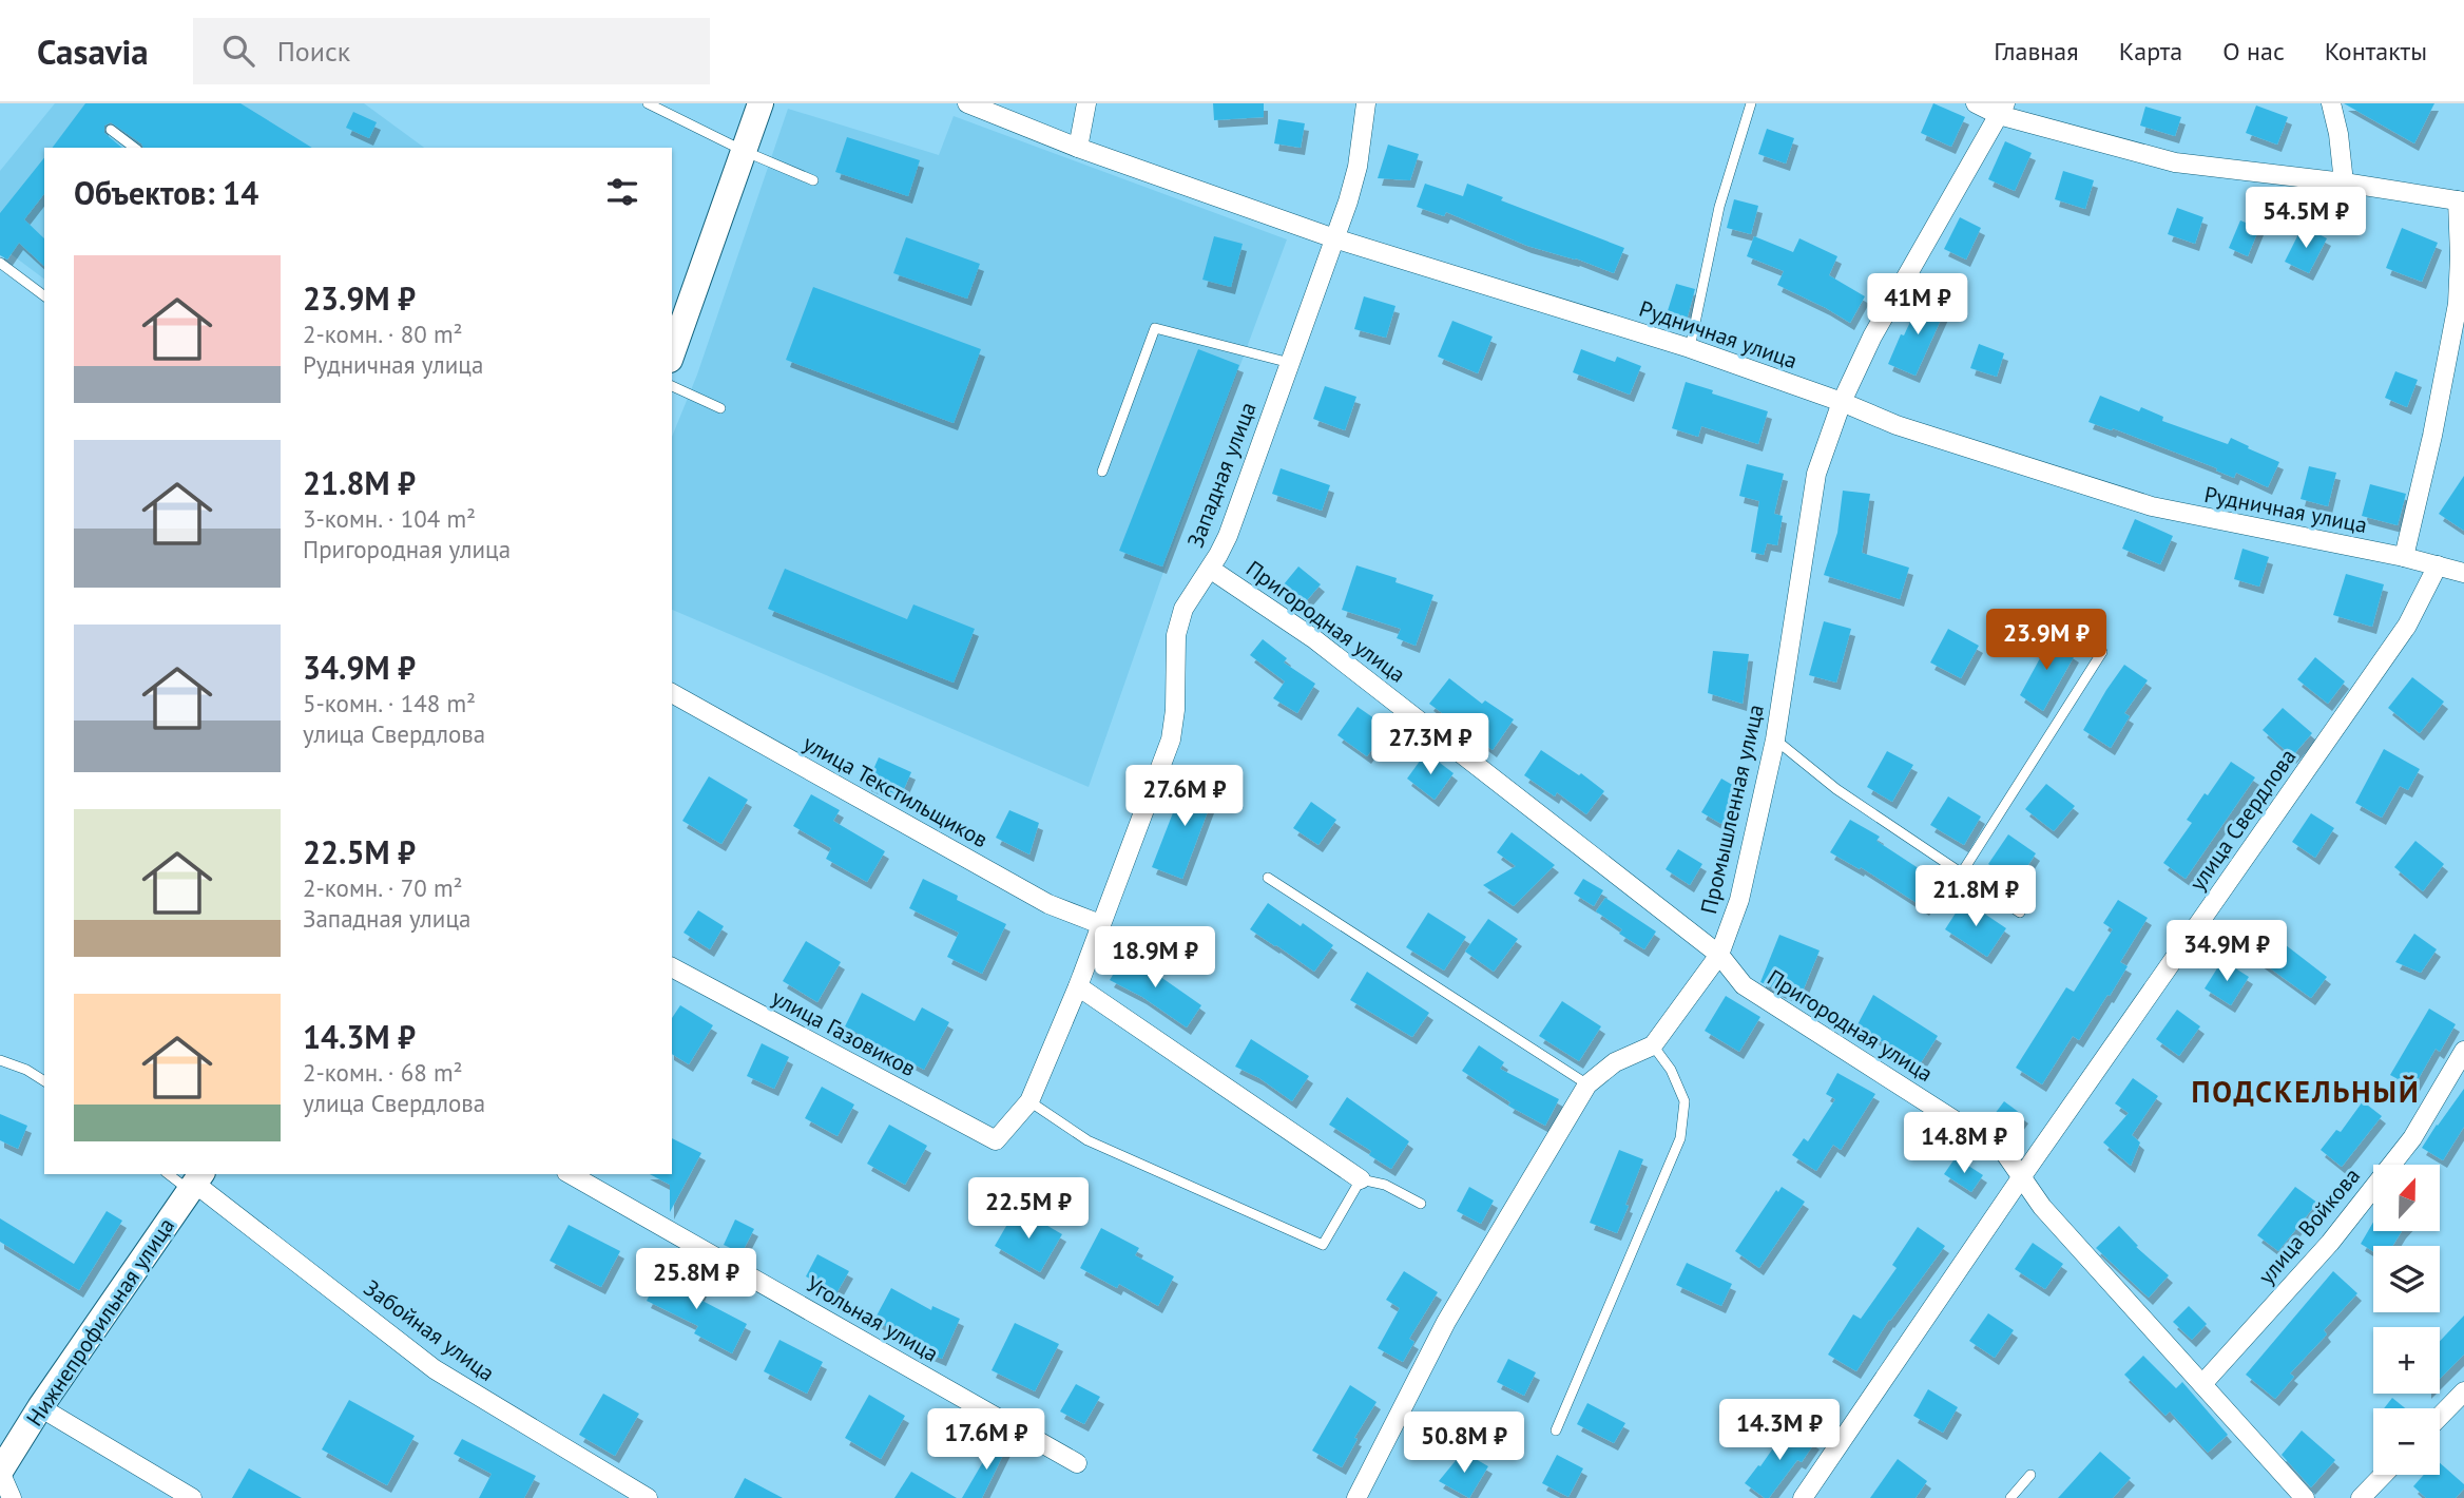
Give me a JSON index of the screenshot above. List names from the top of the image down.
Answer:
{
  "streets": {
    "street": [
      "Рудничная улица",
      "Западная улица",
      "Пригородная улица",
      "улица Текстильщиков",
      "Промышленная улица",
      "улица Свердлова",
      "улица Газовиков",
      "улица Войкова",
      "Угольная улица",
      "Нижнепрофильная улица",
      "Забойная улица"
    ]
  },
  "crossings": [
    ["Рудничная улица", "Западная улица"],
    ["Рудничная улица", "Промышленная улица"],
    ["Рудничная улица", "улица Свердлова"],
    ["Западная улица", "Пригородная улица"],
    ["Западная улица", "улица Текстильщиков"],
    ["Западная улица", "улица Газовиков"],
    ["Пригородная улица", "Промышленная улица"],
    ["Пригородная улица", "улица Свердлова"],
    ["Пригородная улица", "улица Войкова"],
    ["Нижнепрофильная улица", "Забойная улица"]
  ],
  "districts": ["ПОДСКЕЛЬНЫЙ"],
  "north": "top",
  "page": {
    "header": "Casavia",
    "search": "Поиск",
    "nav": [
      "Главная",
      "Карта",
      "О нас",
      "Контакты"
    ],
    "heading": "Объектов: 14",
    "price": [
      "54.5M ₽",
      "41M ₽",
      "23.9M ₽",
      "27.3M ₽",
      "27.6M ₽",
      "21.8M ₽",
      "34.9M ₽",
      "18.9M ₽",
      "14.8M ₽",
      "22.5M ₽",
      "25.8M ₽",
      "14.3M ₽",
      "17.6M ₽",
      "50.8M ₽"
    ],
    "list": [
      {
        "name": "23.9M ₽",
        "note": "2-комн. · 80 m² · Рудничная улица"
      },
      {
        "name": "21.8M ₽",
        "note": "3-комн. · 104 m² · Пригородная улица"
      },
      {
        "name": "34.9M ₽",
        "note": "5-комн. · 148 m² · улица Свердлова"
      },
      {
        "name": "22.5M ₽",
        "note": "2-комн. · 70 m² · Западная улица"
      },
      {
        "name": "14.3M ₽",
        "note": "2-комн. · 68 m² · улица Свердлова"
      }
    ],
    "map_buttons": ["+", "−"]
  }
}
